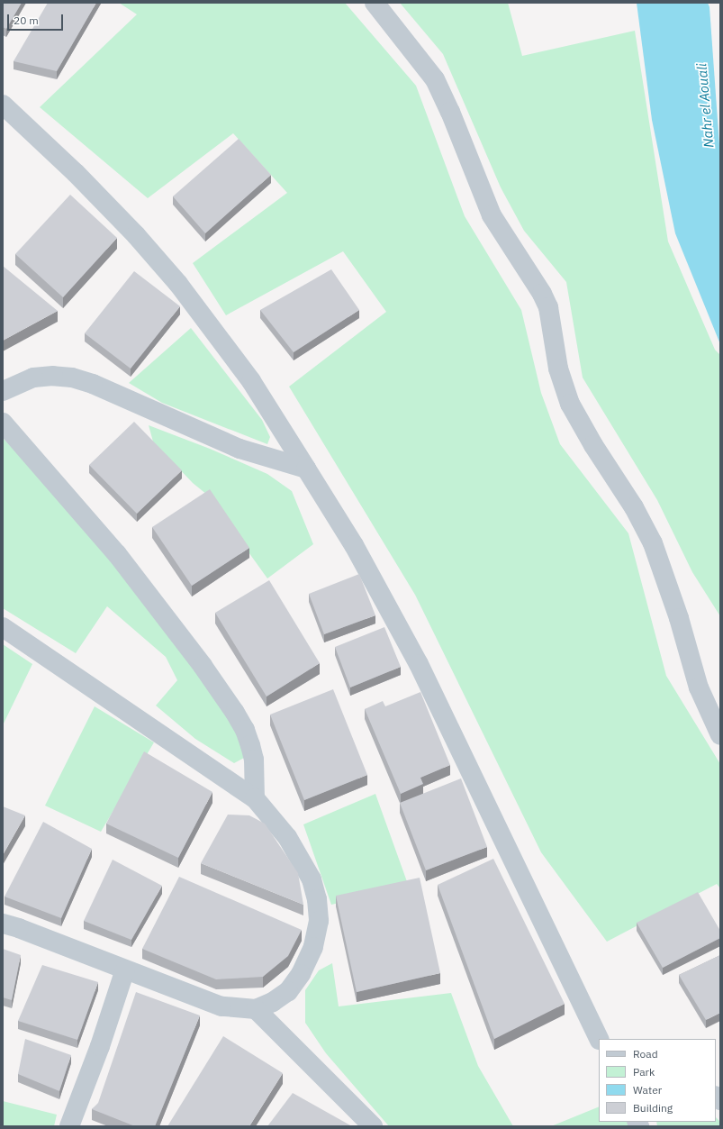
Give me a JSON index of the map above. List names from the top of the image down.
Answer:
{
  "water": ["Nahr el Aouali"],
  "legend": [
    "Road",
    "Park",
    "Water",
    "Building"
  ],
  "scale_bar": "20 m"
}
